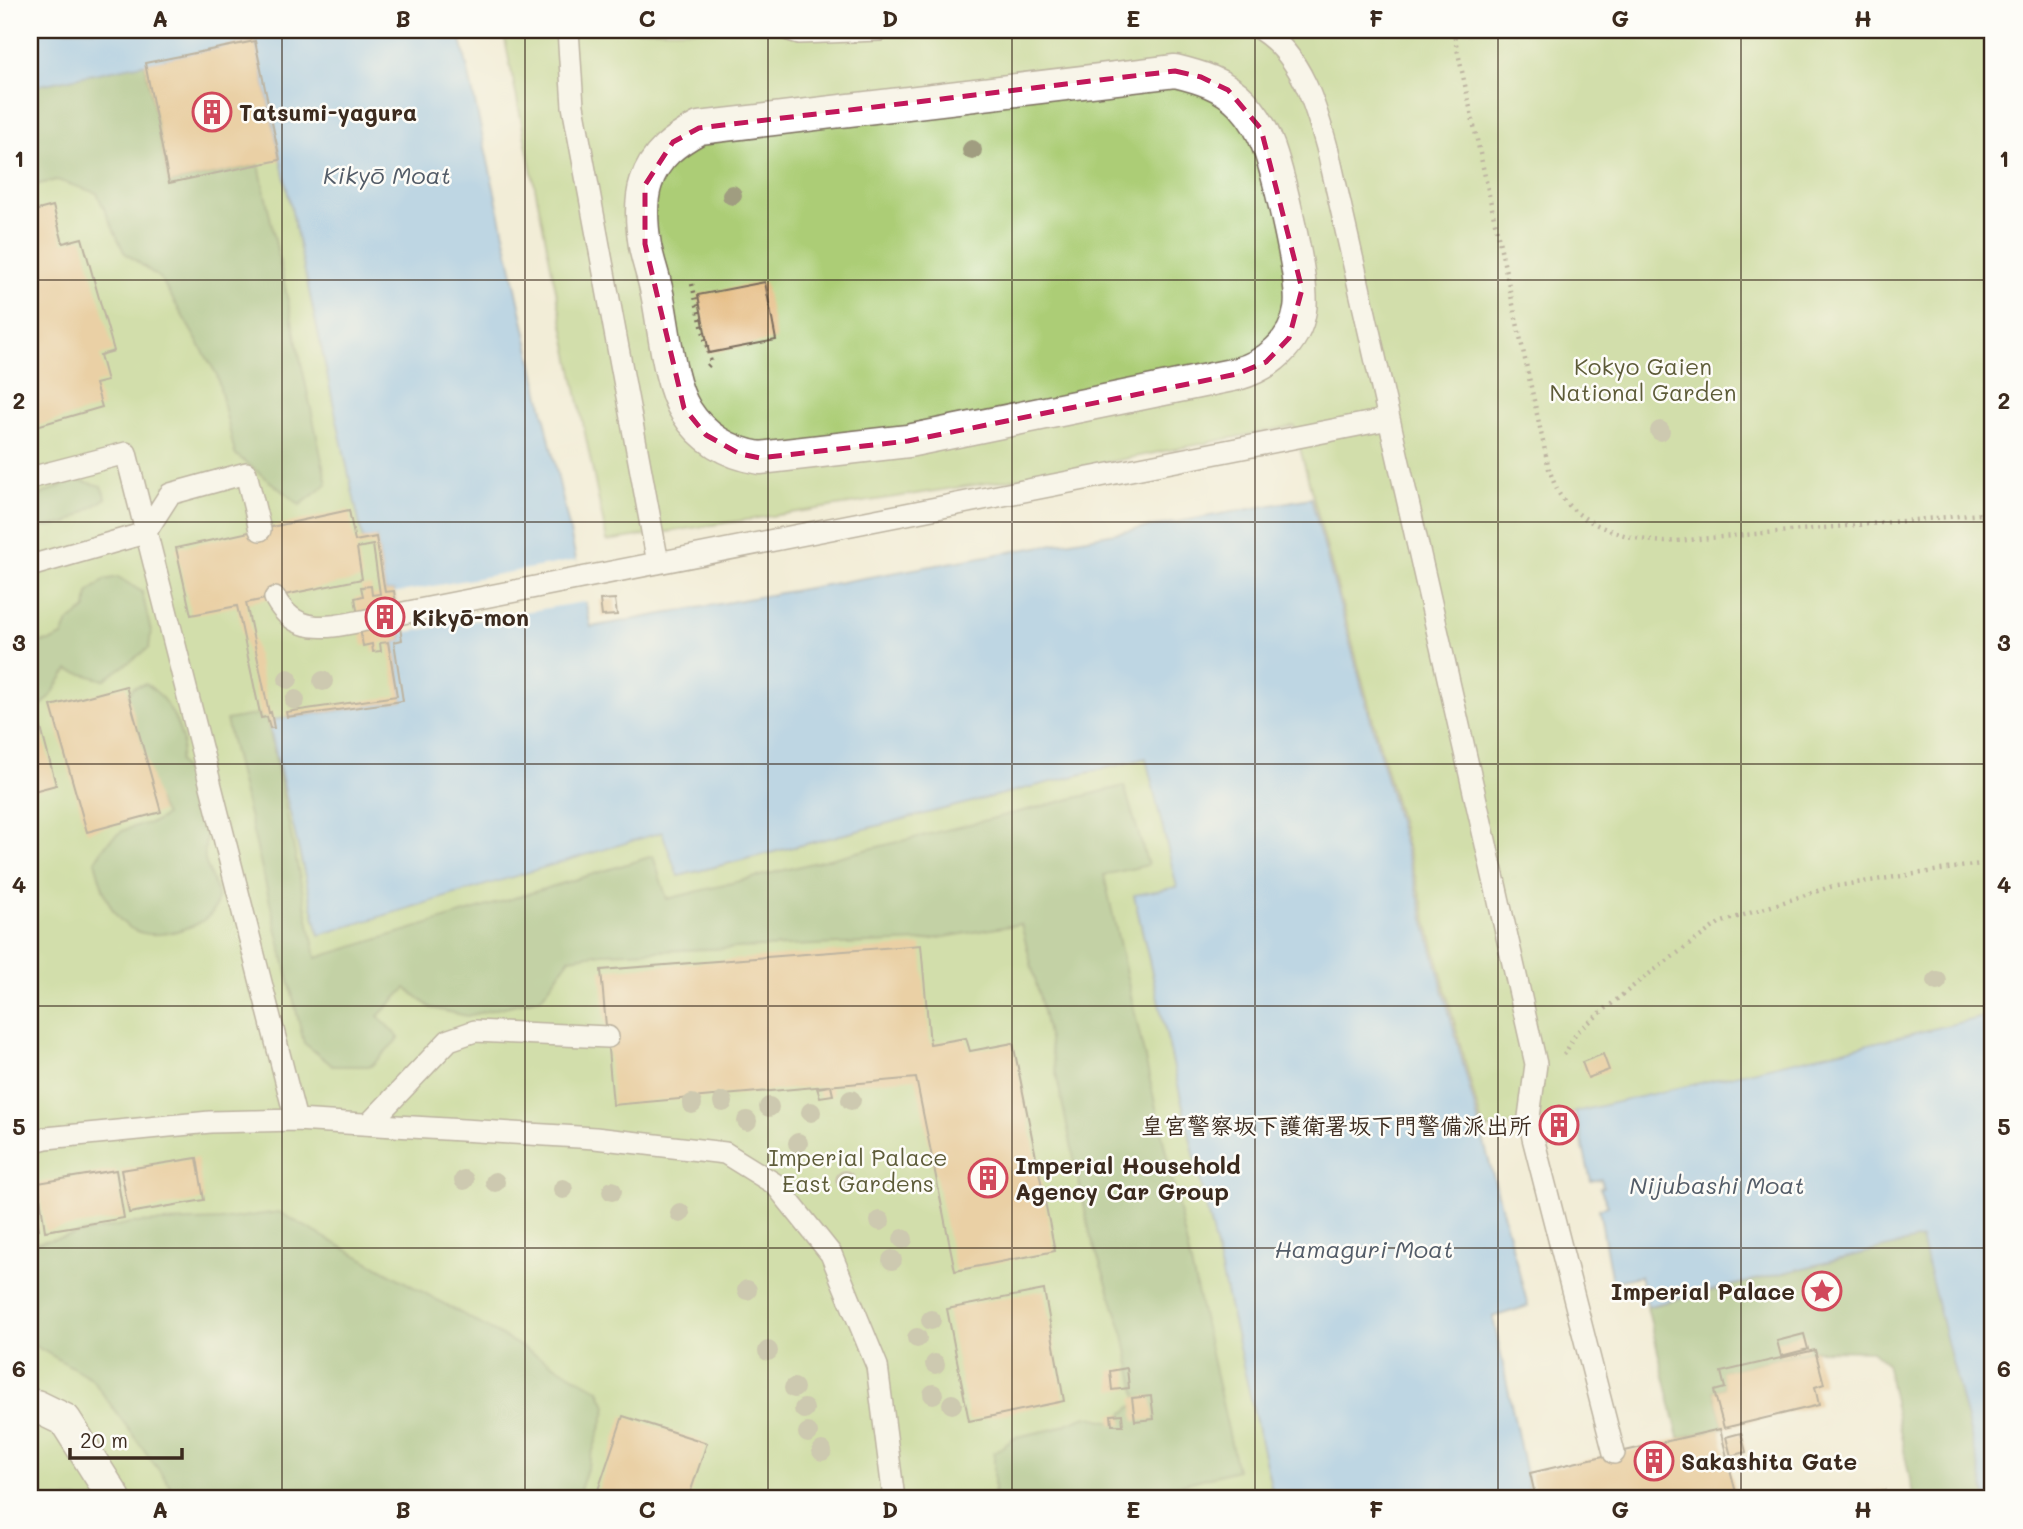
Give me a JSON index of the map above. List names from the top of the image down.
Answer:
{
  "water": ["Kikyō Moat", "Nijubashi Moat", "Hamaguri Moat"],
  "parks": ["Kokyo Gaien National Garden", "Imperial Palace East Gardens"],
  "places": {
    "building": [
      "Tatsumi-yagura",
      "Kikyō-mon",
      "皇宮警察坂下護衛署坂下門警備派出所",
      "Imperial Household Agency Car Group",
      "Sakashita Gate"
    ],
    "place": ["Imperial Palace"]
  },
  "scale_bar": "20 m",
  "grid": {
    "columns": [
      "A",
      "B",
      "C",
      "D",
      "E",
      "F",
      "G",
      "H"
    ],
    "rows": [
      "1",
      "2",
      "3",
      "4",
      "5",
      "6"
    ]
  }
}
